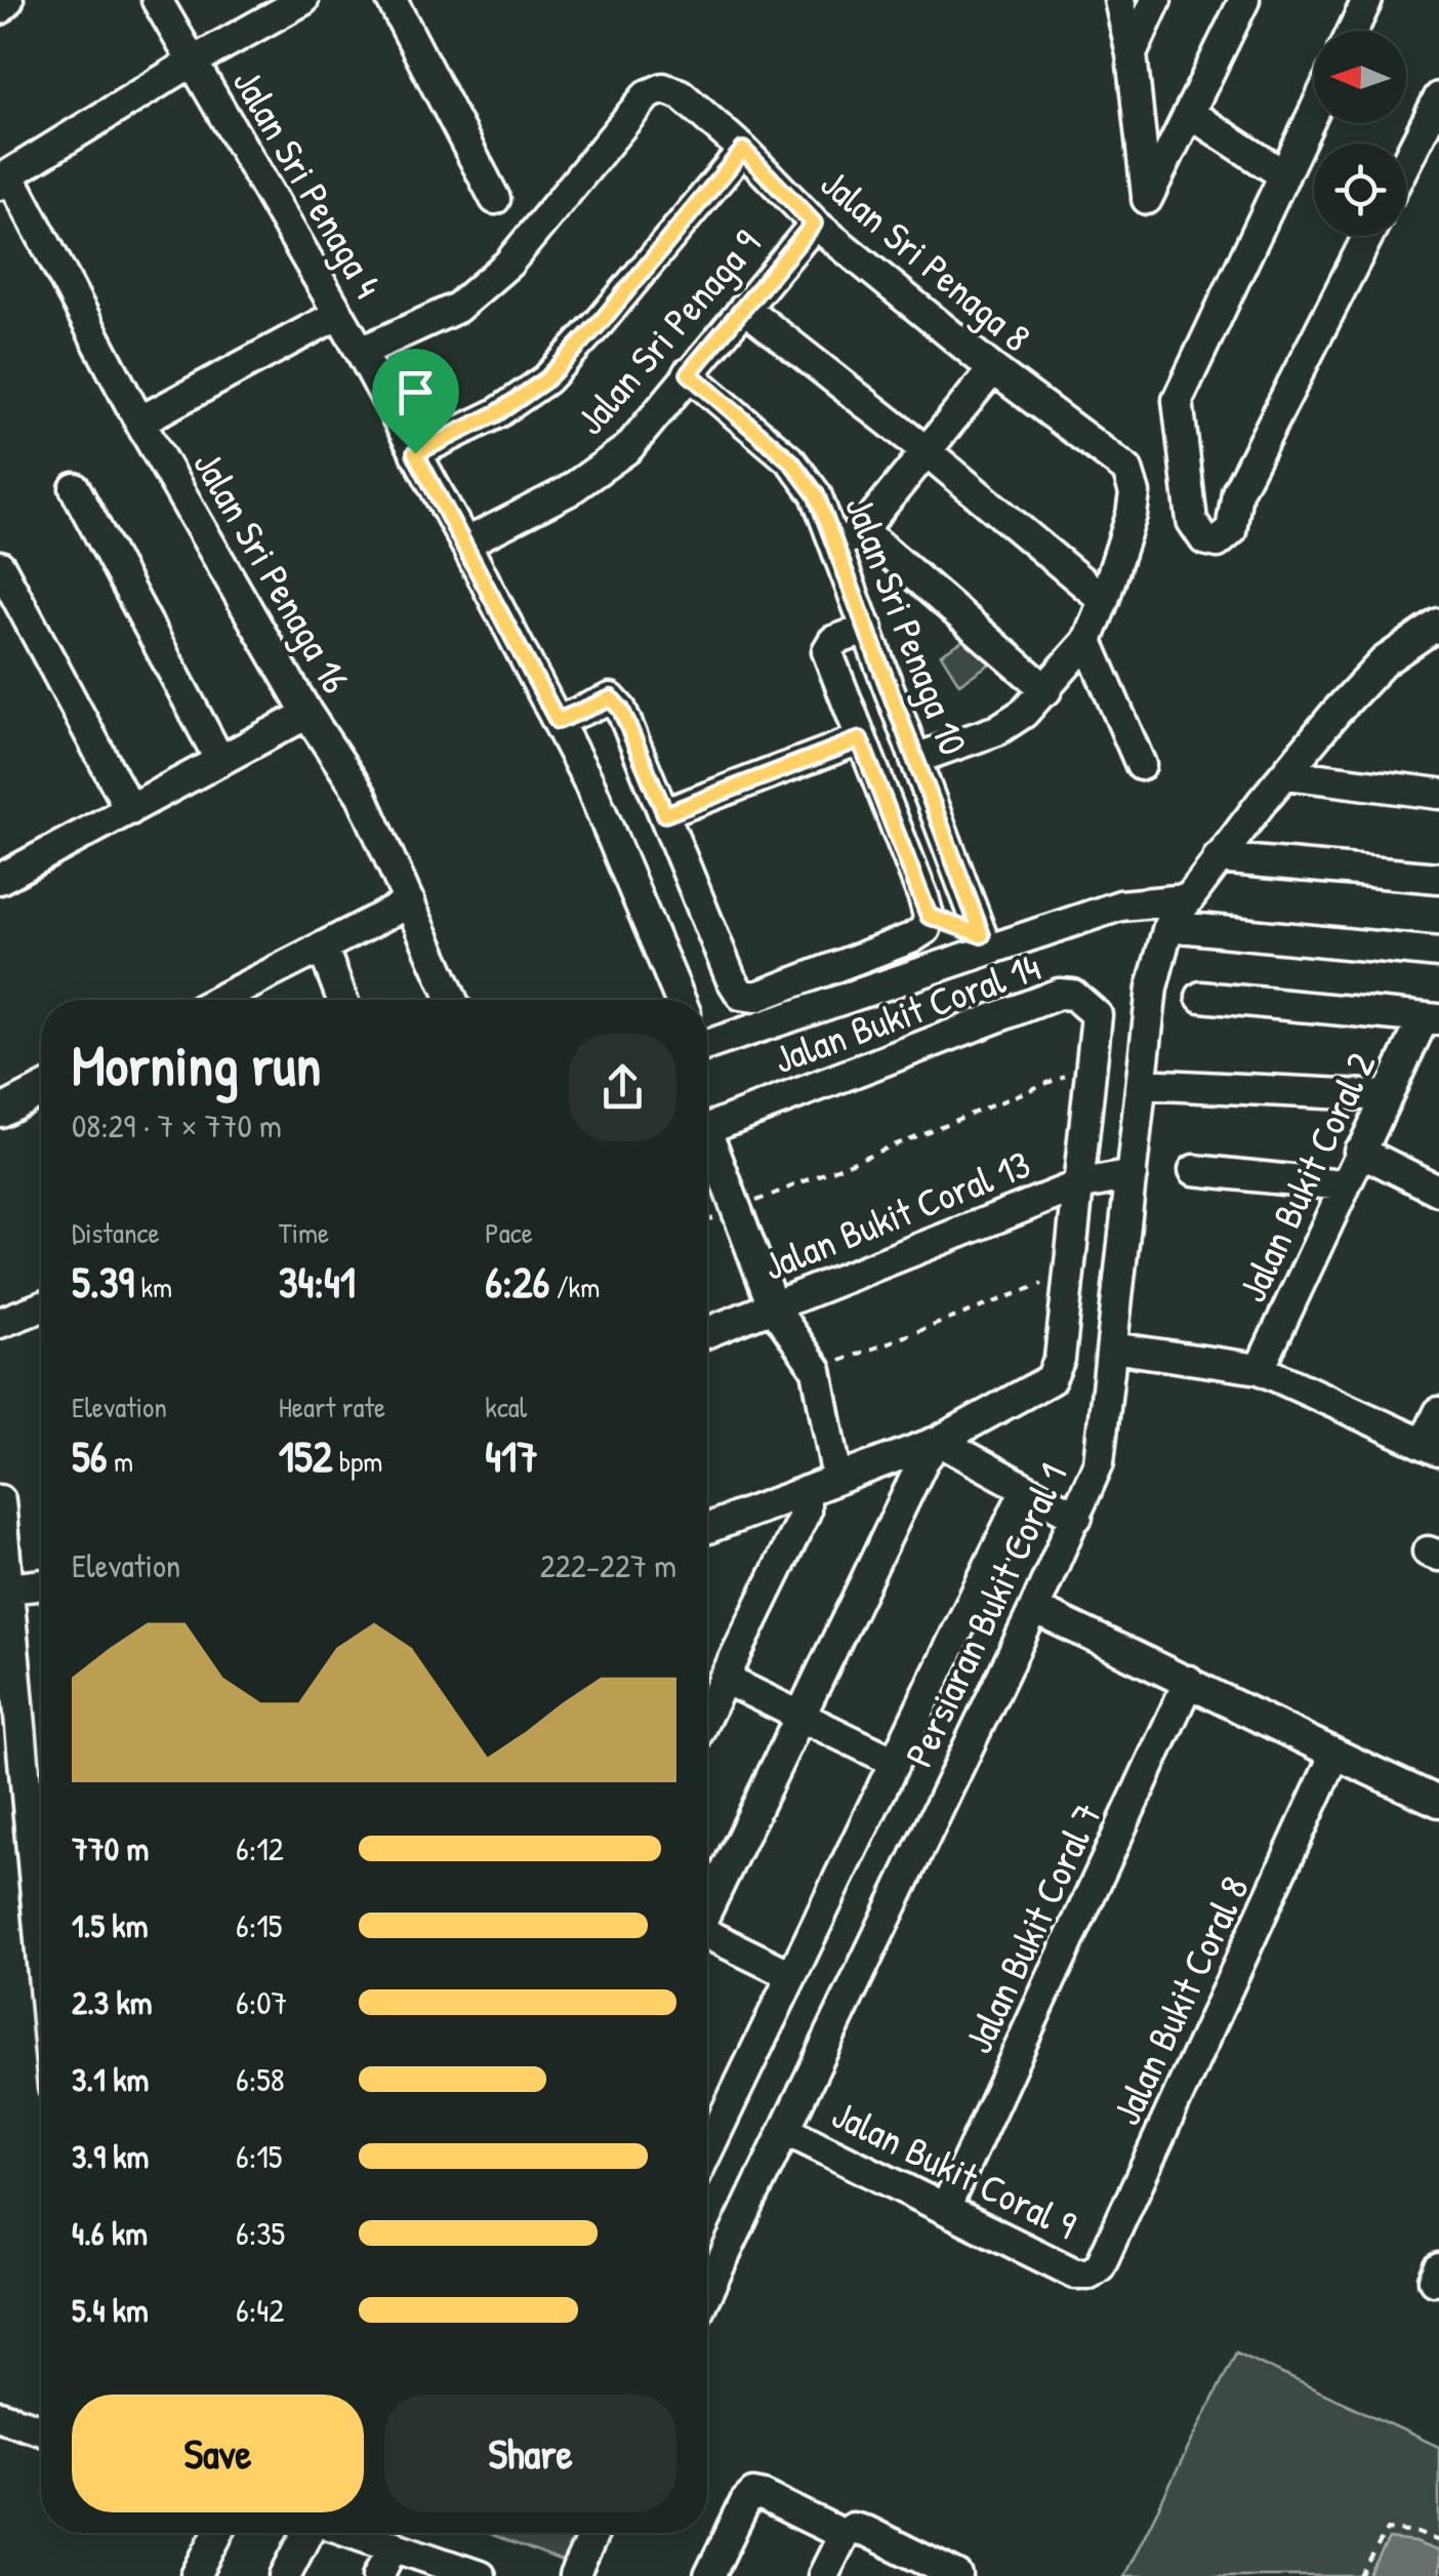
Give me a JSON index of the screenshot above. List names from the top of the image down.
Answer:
{
  "streets": {
    "street": [
      "Jalan Sri Penaga 4",
      "Jalan Sri Penaga 8",
      "Jalan Sri Penaga 9",
      "Jalan Sri Penaga 16",
      "Jalan Sri Penaga 10",
      "Jalan Bukit Coral 14",
      "Jalan Bukit Coral 2",
      "Jalan Bukit Coral 13",
      "Persiaran Bukit Coral 1",
      "Jalan Bukit Coral 7",
      "Jalan Bukit Coral 8",
      "Jalan Bukit Coral 9"
    ]
  },
  "crossings": [
    ["Jalan Sri Penaga 4", "Jalan Sri Penaga 8"],
    ["Jalan Sri Penaga 4", "Jalan Sri Penaga 9"],
    ["Jalan Sri Penaga 8", "Jalan Sri Penaga 9"],
    ["Jalan Sri Penaga 9", "Jalan Sri Penaga 10"],
    ["Jalan Bukit Coral 14", "Jalan Bukit Coral 13"],
    ["Jalan Bukit Coral 13", "Persiaran Bukit Coral 1"],
    ["Persiaran Bukit Coral 1", "Jalan Bukit Coral 9"],
    ["Jalan Bukit Coral 7", "Jalan Bukit Coral 9"],
    ["Jalan Bukit Coral 8", "Jalan Bukit Coral 9"]
  ],
  "north": "left",
  "page": {
    "heading": ["Morning run", "08:29 · 7 × 770 m"],
    "stats": [
      ["Distance", "5.39 km"],
      ["Time", "34:41"],
      ["Pace", "6:26 /km"],
      ["Elevation", "56 m"],
      ["Heart rate", "152 bpm"],
      ["kcal", "417"]
    ],
    "chart": ["Elevation", "222–227 m"],
    "list": [
      {
        "name": "770 m",
        "note": "6:12"
      },
      {
        "name": "1.5 km",
        "note": "6:15"
      },
      {
        "name": "2.3 km",
        "note": "6:07"
      },
      {
        "name": "3.1 km",
        "note": "6:58"
      },
      {
        "name": "3.9 km",
        "note": "6:15"
      },
      {
        "name": "4.6 km",
        "note": "6:35"
      },
      {
        "name": "5.4 km",
        "note": "6:42"
      }
    ],
    "buttons": ["Save", "Share"]
  }
}
